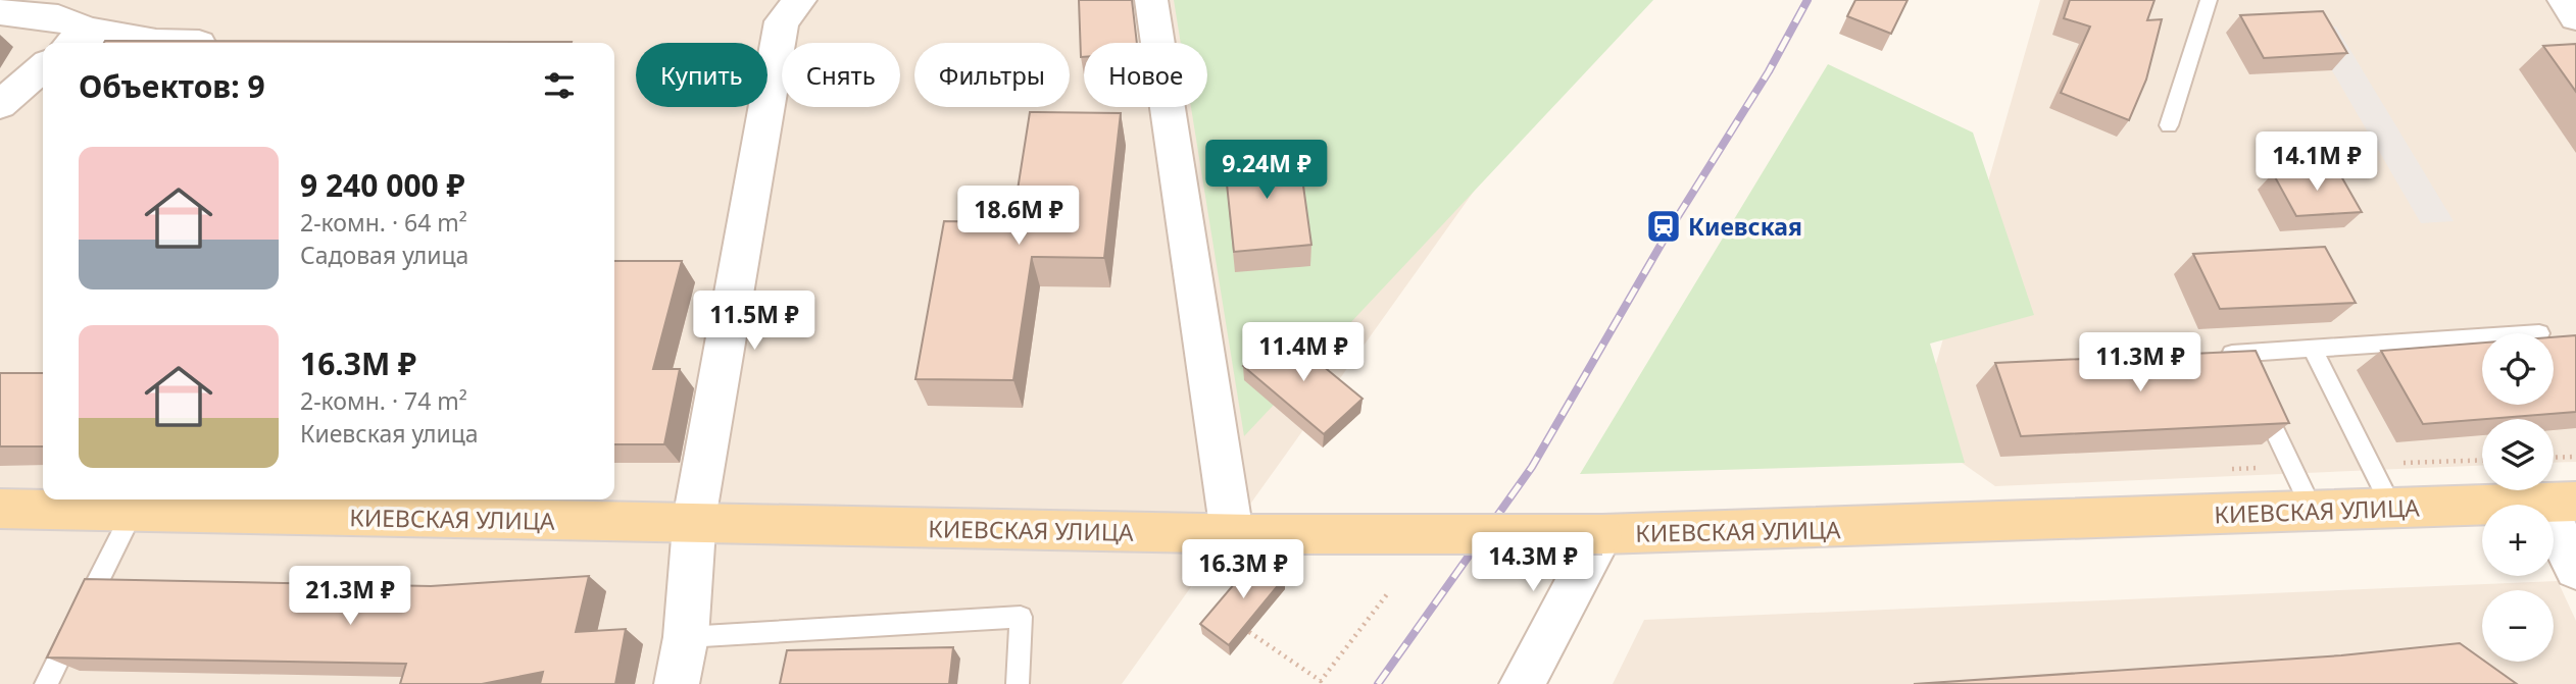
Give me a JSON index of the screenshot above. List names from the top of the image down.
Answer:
{
  "streets": {
    "main road": ["КИЕВСКАЯ УЛИЦА"]
  },
  "places": {
    "station": ["Киевская"]
  },
  "page": {
    "chip": [
      "Купить",
      "Снять",
      "Фильтры",
      "Новое"
    ],
    "heading": "Объектов: 9",
    "list": [
      {
        "name": "9 240 000 ₽",
        "note": "2-комн. · 64 m² · Садовая улица"
      },
      {
        "name": "16.3M ₽",
        "note": "2-комн. · 74 m² · Киевская улица"
      }
    ],
    "price": [
      "14.1M ₽",
      "9.24M ₽",
      "18.6M ₽",
      "11.5M ₽",
      "11.4M ₽",
      "11.3M ₽",
      "14.3M ₽",
      "16.3M ₽",
      "21.3M ₽"
    ],
    "map_buttons": ["+", "−"]
  }
}
